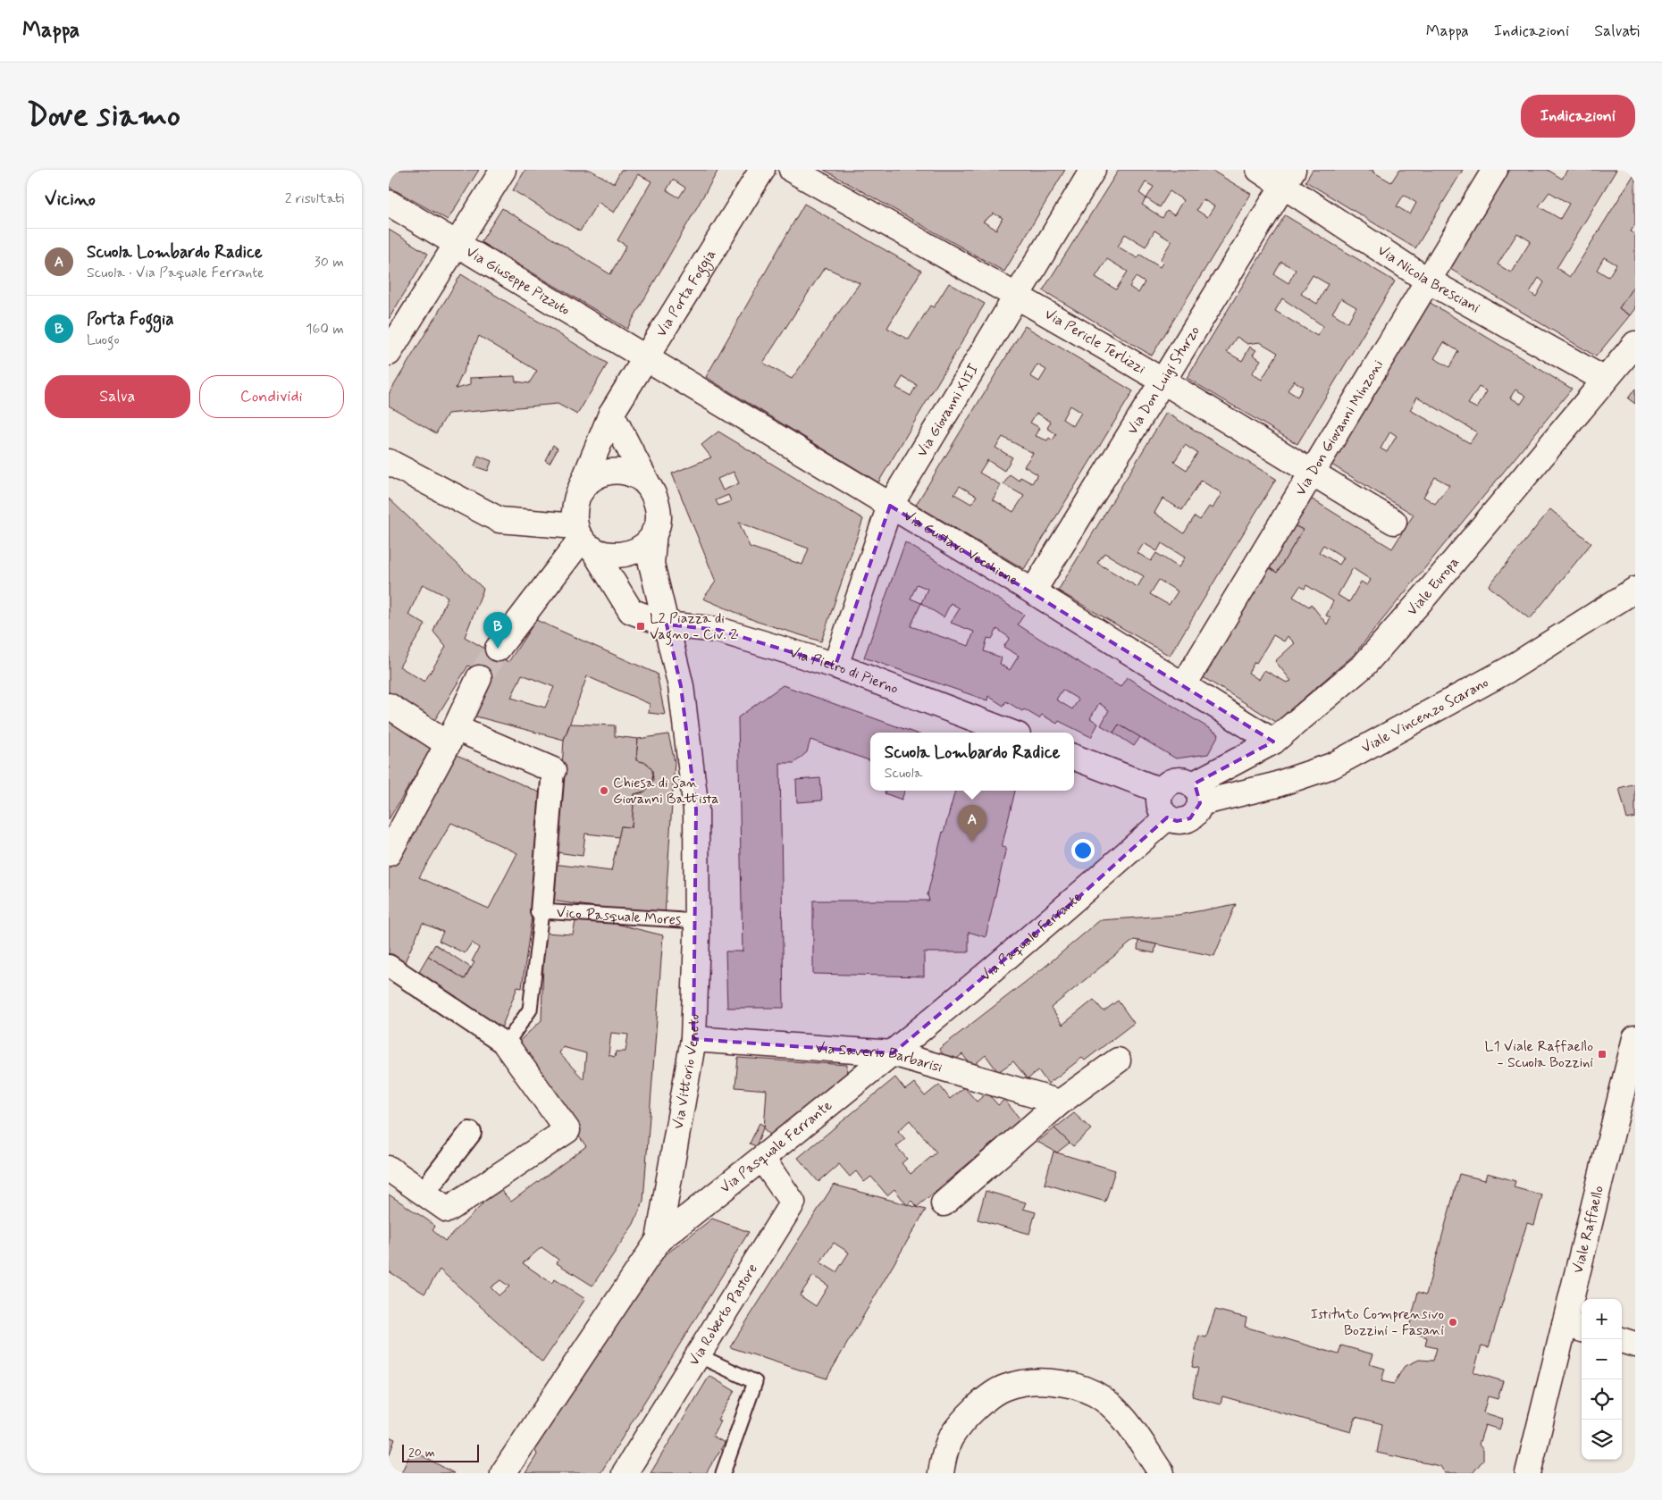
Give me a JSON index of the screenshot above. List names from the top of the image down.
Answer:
{
  "streets": {
    "street": [
      "Via Nicola Bresciani",
      "Via Giuseppe Pizzuto",
      "Via Porta Foggia",
      "Via Pericle Terlizzi",
      "Via Don Luigi Sturzo",
      "Via Giovanni XIII",
      "Via Don Giovanni Minzoni",
      "Via Gustavo Vecchione",
      "Viale Europa",
      "Via Pietro di Pierno",
      "Viale Vincenzo Scarano",
      "Vico Pasquale Mores",
      "Via Paquale Ferrante",
      "Via Saverio Barbarisi",
      "Via Vittorio Veneto",
      "Via Pasquale Ferrante",
      "Viale Raffaello",
      "Via Roberto Pastore"
    ]
  },
  "crossings": [
    ["Via Nicola Bresciani", "Via Don Luigi Sturzo"],
    ["Via Nicola Bresciani", "Via Don Giovanni Minzoni"],
    ["Via Nicola Bresciani", "Viale Europa"],
    ["Via Giuseppe Pizzuto", "Via Porta Foggia"],
    ["Via Giuseppe Pizzuto", "Via Gustavo Vecchione"],
    ["Via Porta Foggia", "Via Gustavo Vecchione"],
    ["Via Porta Foggia", "Via Pietro di Pierno"],
    ["Via Porta Foggia", "Via Vittorio Veneto"],
    ["Via Pericle Terlizzi", "Via Don Luigi Sturzo"],
    ["Via Pericle Terlizzi", "Via Giovanni XIII"],
    ["Via Pericle Terlizzi", "Via Don Giovanni Minzoni"],
    ["Via Don Luigi Sturzo", "Via Gustavo Vecchione"],
    ["Via Giovanni XIII", "Via Gustavo Vecchione"],
    ["Via Giovanni XIII", "Via Pietro di Pierno"],
    ["Via Don Giovanni Minzoni", "Via Gustavo Vecchione"],
    ["Via Gustavo Vecchione", "Viale Europa"],
    ["Viale Europa", "Viale Vincenzo Scarano"],
    ["Viale Europa", "Via Paquale Ferrante"],
    ["Via Pietro di Pierno", "Via Vittorio Veneto"],
    ["Viale Vincenzo Scarano", "Via Paquale Ferrante"],
    ["Vico Pasquale Mores", "Via Vittorio Veneto"],
    ["Via Paquale Ferrante", "Via Saverio Barbarisi"],
    ["Via Paquale Ferrante", "Via Pasquale Ferrante"],
    ["Via Saverio Barbarisi", "Via Vittorio Veneto"],
    ["Via Saverio Barbarisi", "Via Pasquale Ferrante"],
    ["Via Vittorio Veneto", "Via Pasquale Ferrante"],
    ["Via Pasquale Ferrante", "Via Roberto Pastore"]
  ],
  "places": {
    "transit": ["L2 Piazza di Vagno - Civ. 2", "L1 Viale Raffaello - Scuola Bozzini"],
    "other": ["Chiesa di San Giovanni Battista", "Istituto Comprensivo Bozzini - Fasani"]
  },
  "scale_bar": "20 m",
  "page": {
    "header": "Mappa",
    "nav": ["Mappa", "Indicazioni", "Salvati"],
    "buttons": [
      "Indicazioni",
      ["Salva", "Condividi"]
    ],
    "title": "Dove siamo",
    "heading": ["Vicino", "2 risultati"],
    "list": [
      {
        "mark": "A",
        "name": "Scuola Lombardo Radice",
        "note": "Scuola · Via Paquale Ferrante",
        "value": "30 m"
      },
      {
        "mark": "B",
        "name": "Porta Foggia",
        "note": "Luogo",
        "value": "160 m"
      }
    ],
    "pins": ["B", "A"],
    "popup": ["Scuola Lombardo Radice", "Scuola"],
    "map_buttons": ["+", "−"],
    "scale": "20 m"
  }
}
